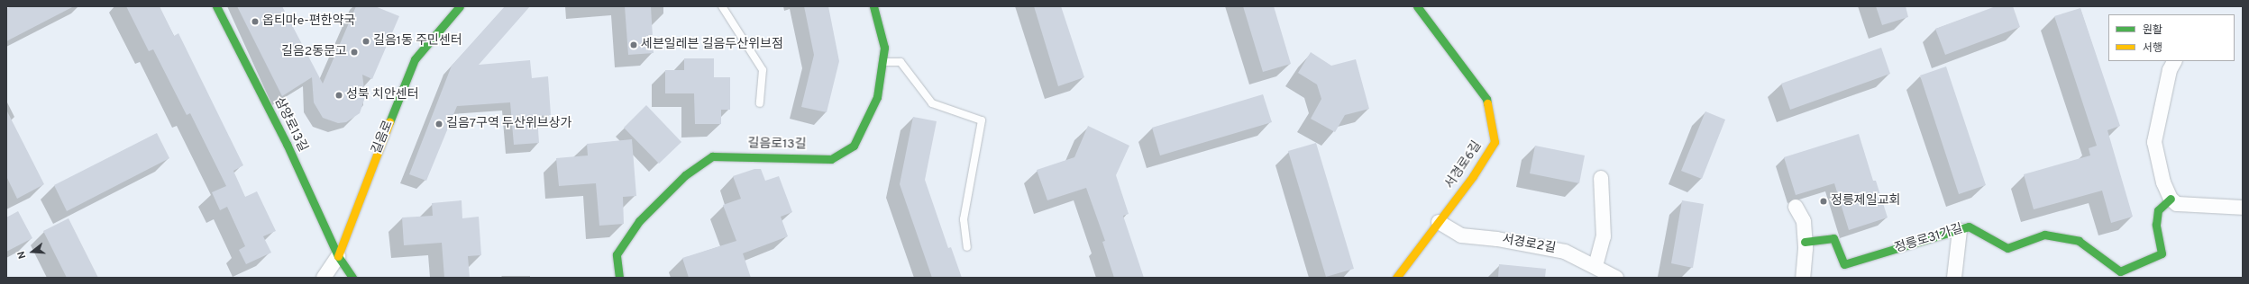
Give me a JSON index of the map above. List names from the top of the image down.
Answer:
{
  "streets": {
    "street": [
      "삼양로13길",
      "길음로",
      "길음로13길",
      "서경로6길",
      "정릉로31가길",
      "서경로2길"
    ]
  },
  "crossings": [
    ["삼양로13길", "길음로"],
    ["서경로6길", "서경로2길"]
  ],
  "places": [
    "옵티마e-편한약국",
    "길음1동 주민센터",
    "세븐일레븐 길음두산위브점",
    "길음2동문고",
    "성북 치안센터",
    "길음7구역 두산위브상가",
    "정릉제일교회"
  ],
  "legend": ["원활", "서행"],
  "north": "left"
}
